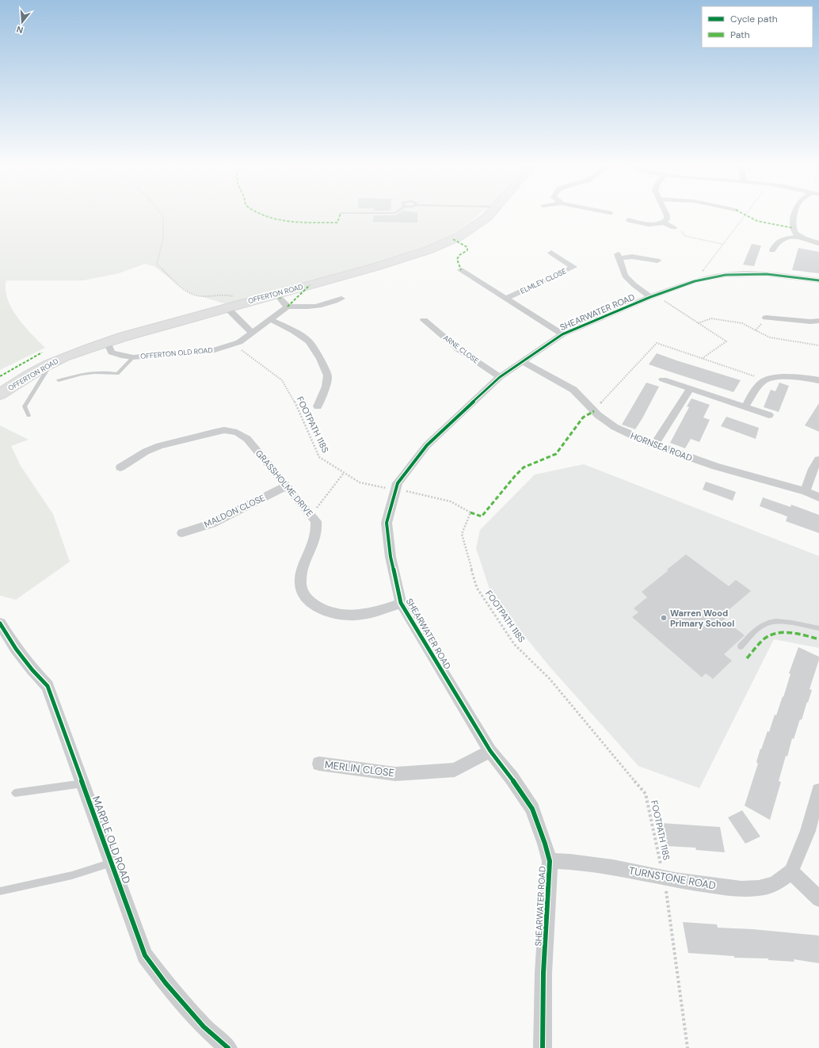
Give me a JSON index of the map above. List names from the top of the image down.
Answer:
{
  "streets": {
    "main road": ["OFFERTON ROAD"],
    "street": [
      "ELMLEY CLOSE",
      "SHEARWATER ROAD",
      "ARNE CLOSE",
      "OFFERTON OLD ROAD",
      "HORNSEA ROAD",
      "GRASSHOLME DRIVE",
      "MALDON CLOSE",
      "MERLIN CLOSE",
      "MARPLE OLD ROAD",
      "TURNSTONE ROAD"
    ],
    "path": ["FOOTPATH 118S"]
  },
  "crossings": [
    ["ELMLEY CLOSE", "SHEARWATER ROAD"],
    ["OFFERTON ROAD", "OFFERTON OLD ROAD"],
    ["SHEARWATER ROAD", "ARNE CLOSE"],
    ["SHEARWATER ROAD", "FOOTPATH 118S"],
    ["SHEARWATER ROAD", "HORNSEA ROAD"],
    ["SHEARWATER ROAD", "GRASSHOLME DRIVE"],
    ["SHEARWATER ROAD", "MERLIN CLOSE"],
    ["SHEARWATER ROAD", "TURNSTONE ROAD"],
    ["OFFERTON OLD ROAD", "FOOTPATH 118S"],
    ["FOOTPATH 118S", "TURNSTONE ROAD"],
    ["GRASSHOLME DRIVE", "MALDON CLOSE"]
  ],
  "places": ["Warren Wood Primary School"],
  "legend": ["Cycle path", "Path"],
  "north": "bottom"
}
